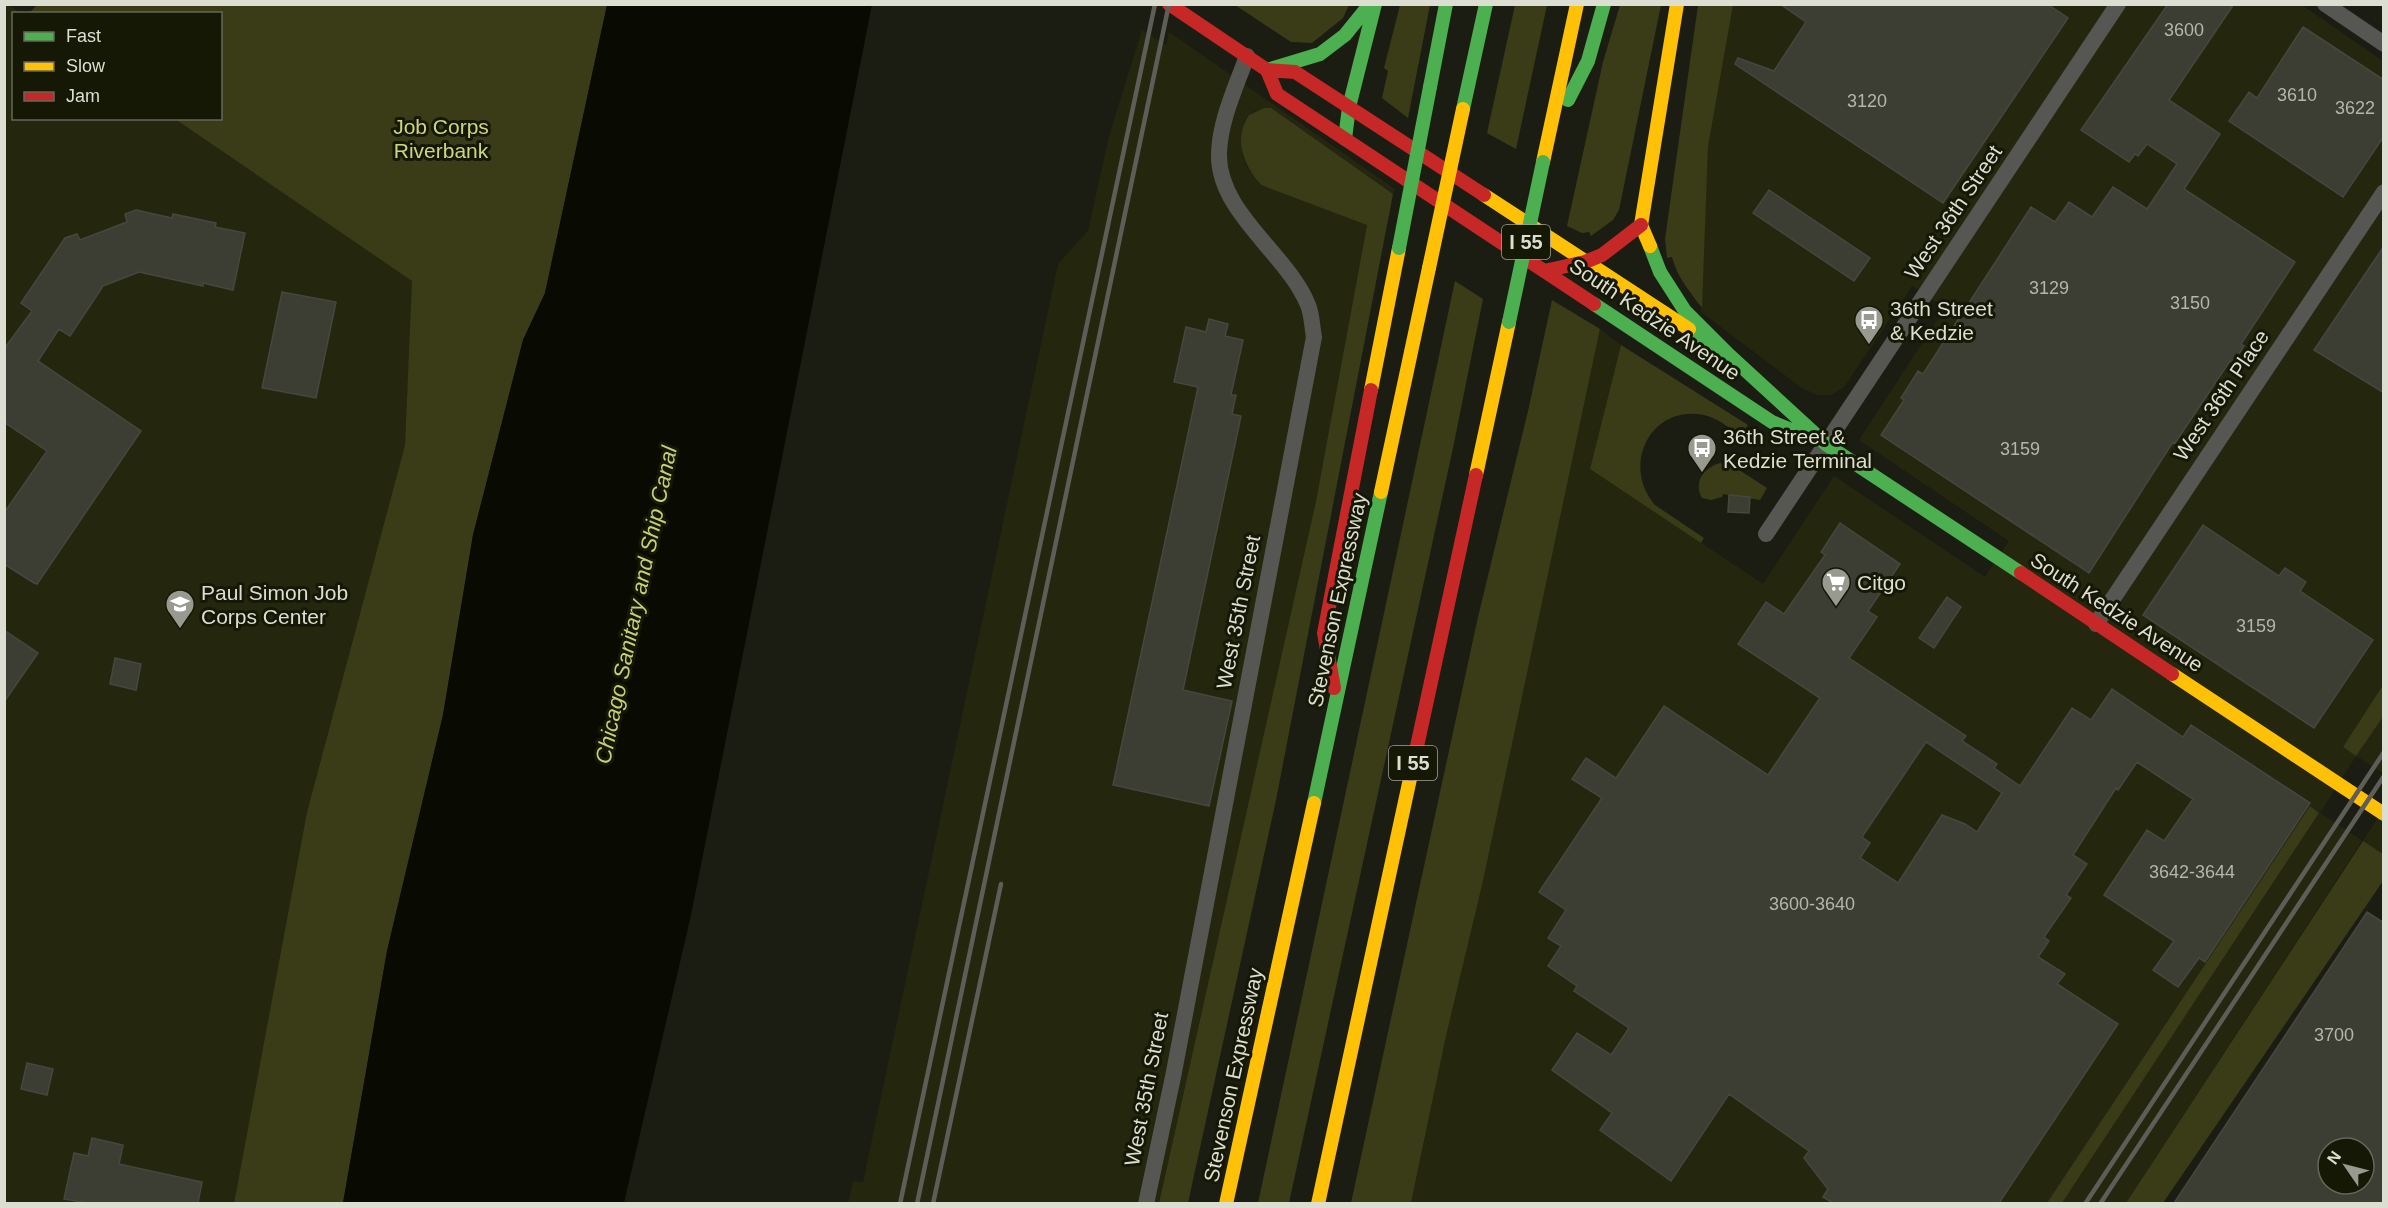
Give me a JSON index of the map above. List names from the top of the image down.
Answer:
{
  "streets": {
    "main road": ["I 55", "South Kedzie Avenue", "Stevenson Expressway"],
    "street": ["West 36th Street", "West 36th Place", "West 35th Street"]
  },
  "crossings": [
    ["West 36th Street", "South Kedzie Avenue"],
    ["South Kedzie Avenue", "West 36th Place"],
    ["South Kedzie Avenue", "West 35th Street"]
  ],
  "water": ["Chicago Sanitary and Ship Canal"],
  "parks": ["Job Corps Riverbank"],
  "places": {
    "bus stop": ["36th Street & Kedzie", "36th Street & Kedzie Terminal"],
    "supermarket": ["Citgo"],
    "school or university": ["Paul Simon Job Corps Center"]
  },
  "house_numbers": [
    "3600",
    "3610",
    "3120",
    "3622",
    "3129",
    "3150",
    "3159",
    "3159",
    "3642-3644",
    "3600-3640",
    "3700"
  ],
  "legend": ["Fast", "Slow", "Jam"],
  "north": "top left"
}
